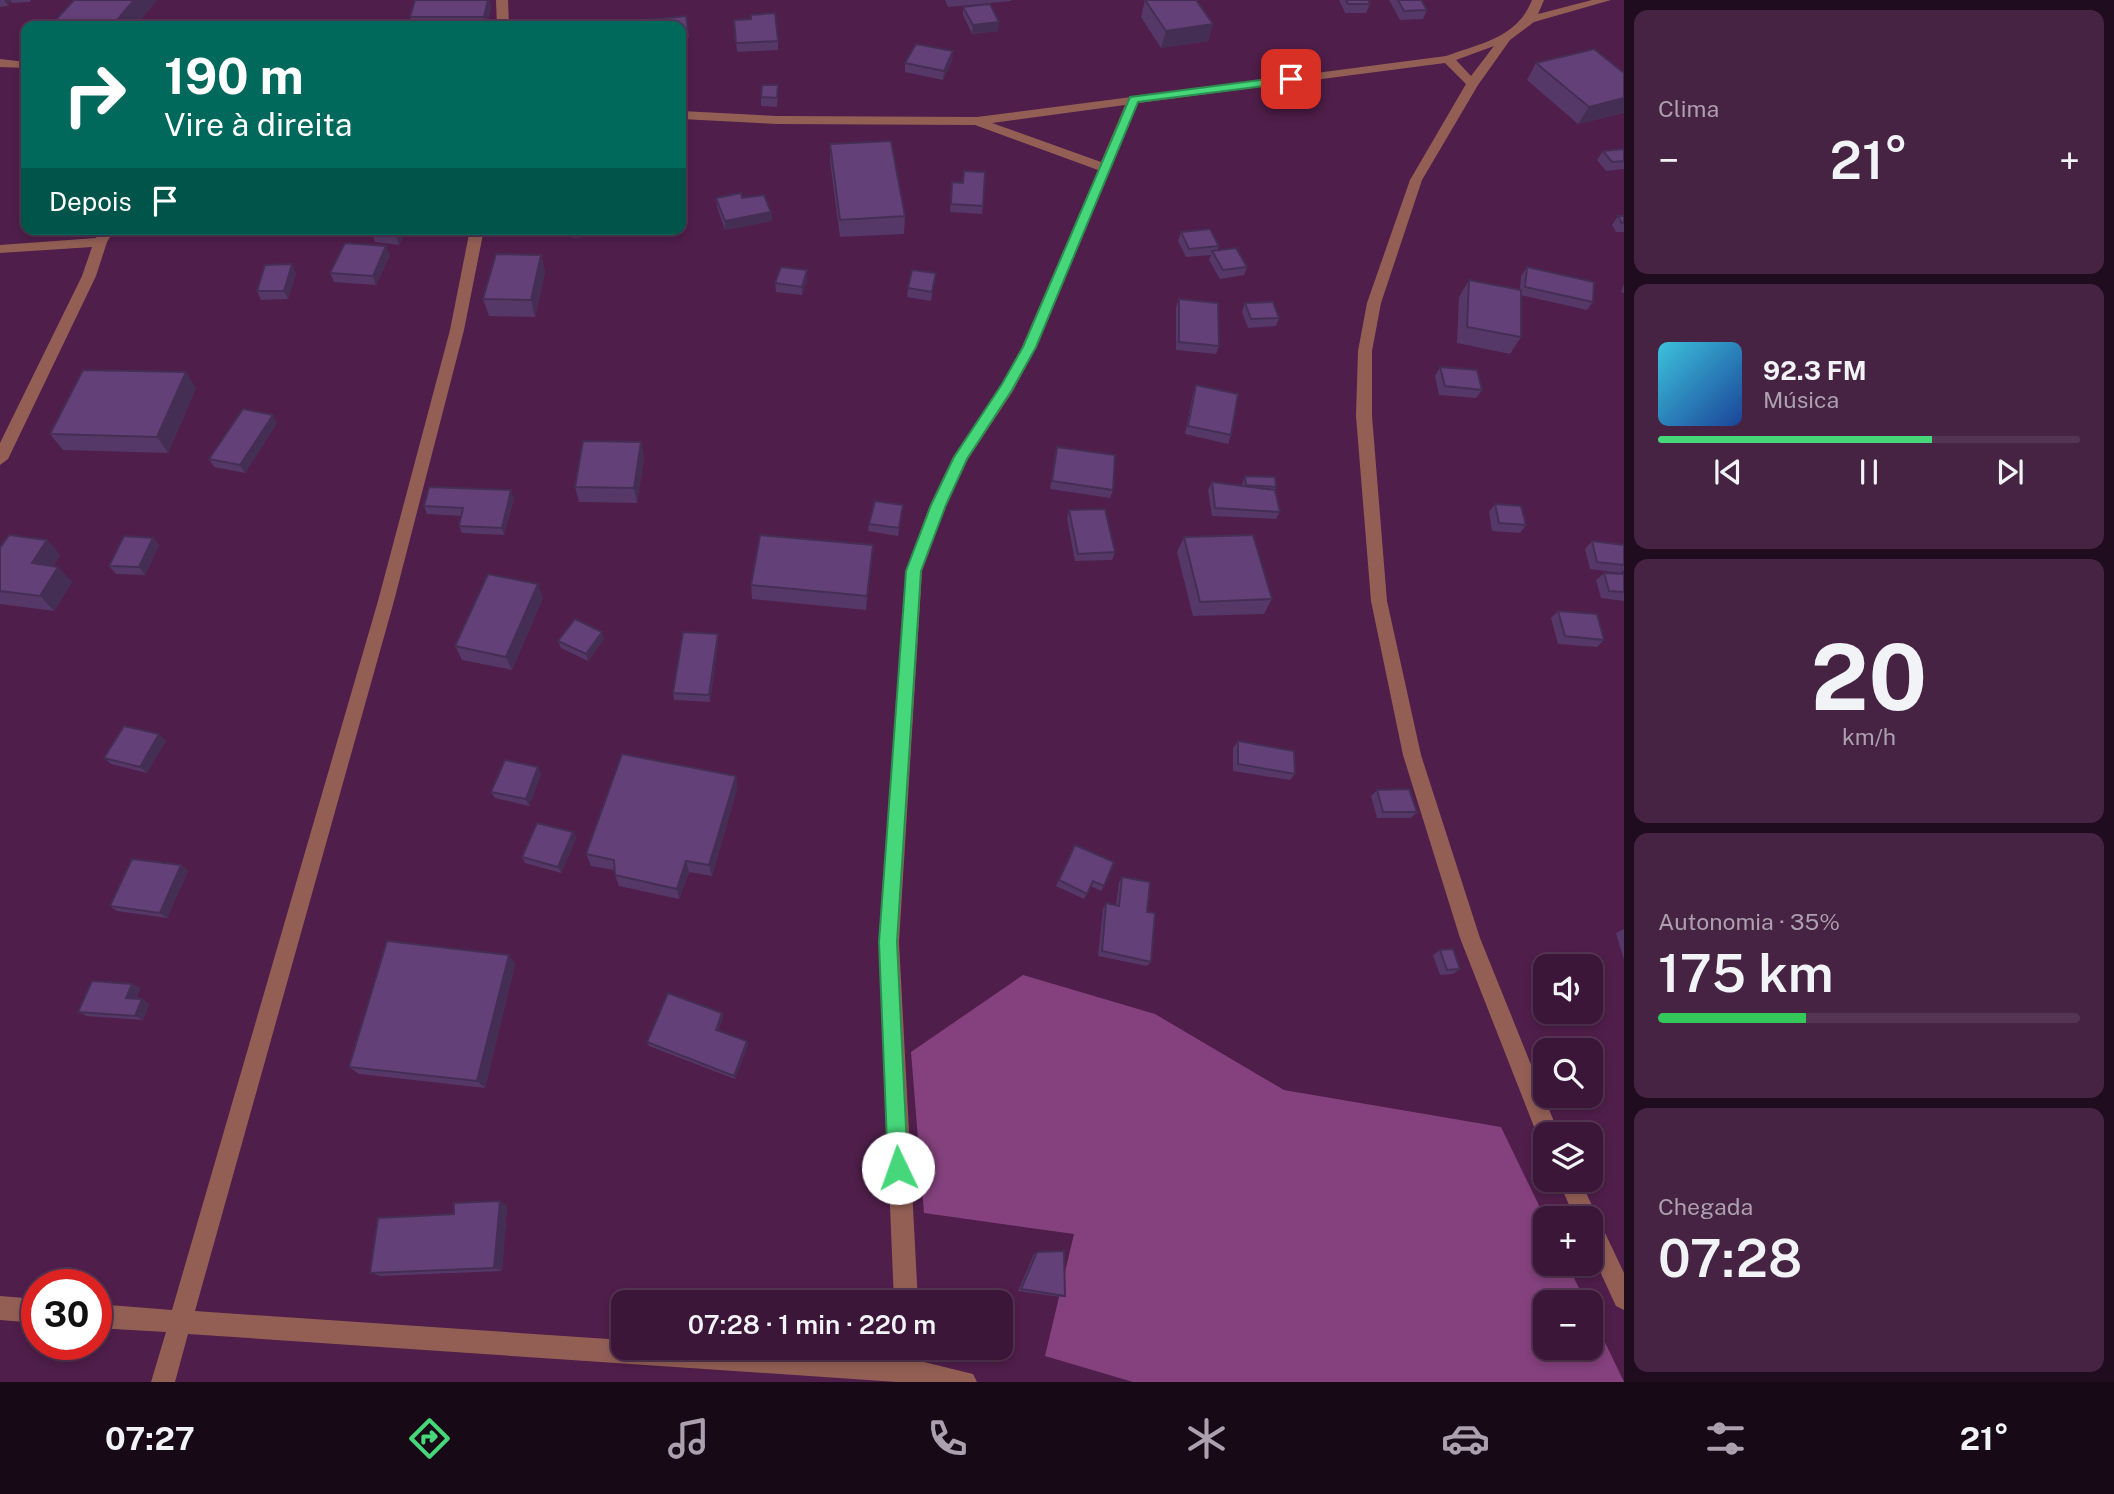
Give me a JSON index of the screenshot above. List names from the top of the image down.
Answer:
{
  "page": {
    "tile": [
      "Clima",
      ["20", "km/h"],
      ["Autonomia · 35%", "175 km"],
      ["Chegada", "07:28"]
    ],
    "turn": ["190 m", "Vire à direita"],
    "heat": ["−", "21°", "+"],
    "then": "Depois",
    "song": ["92.3 FM", "Música"],
    "map_buttons": ["+", "−"],
    "limit": "30",
    "trip": "07:28 · 1 min · 220 m",
    "tabs": ["07:27", "21°"]
  }
}
